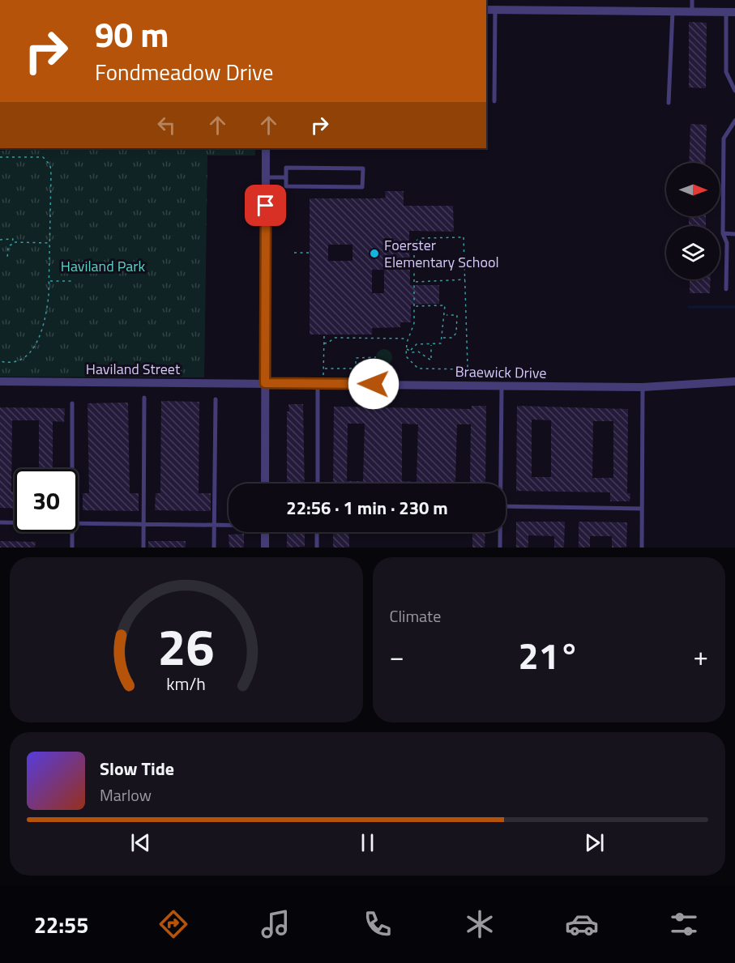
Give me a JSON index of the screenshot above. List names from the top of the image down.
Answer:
{
  "streets": {
    "street": ["Haviland Street", "Braewick Drive"]
  },
  "crossings": [
    ["Haviland Street", "Braewick Drive"]
  ],
  "parks": ["Haviland Park"],
  "places": ["Foerster Elementary School"],
  "north": "right",
  "page": {
    "turn": ["90 m", "Fondmeadow Drive"],
    "limit": "30",
    "trip": "22:56 · 1 min · 230 m",
    "tile": "Climate",
    "heat": ["−", "21°", "+"],
    "song": ["Slow Tide", "Marlow"],
    "tabs": "22:55",
    "gauge": ["26", "km/h"]
  }
}
